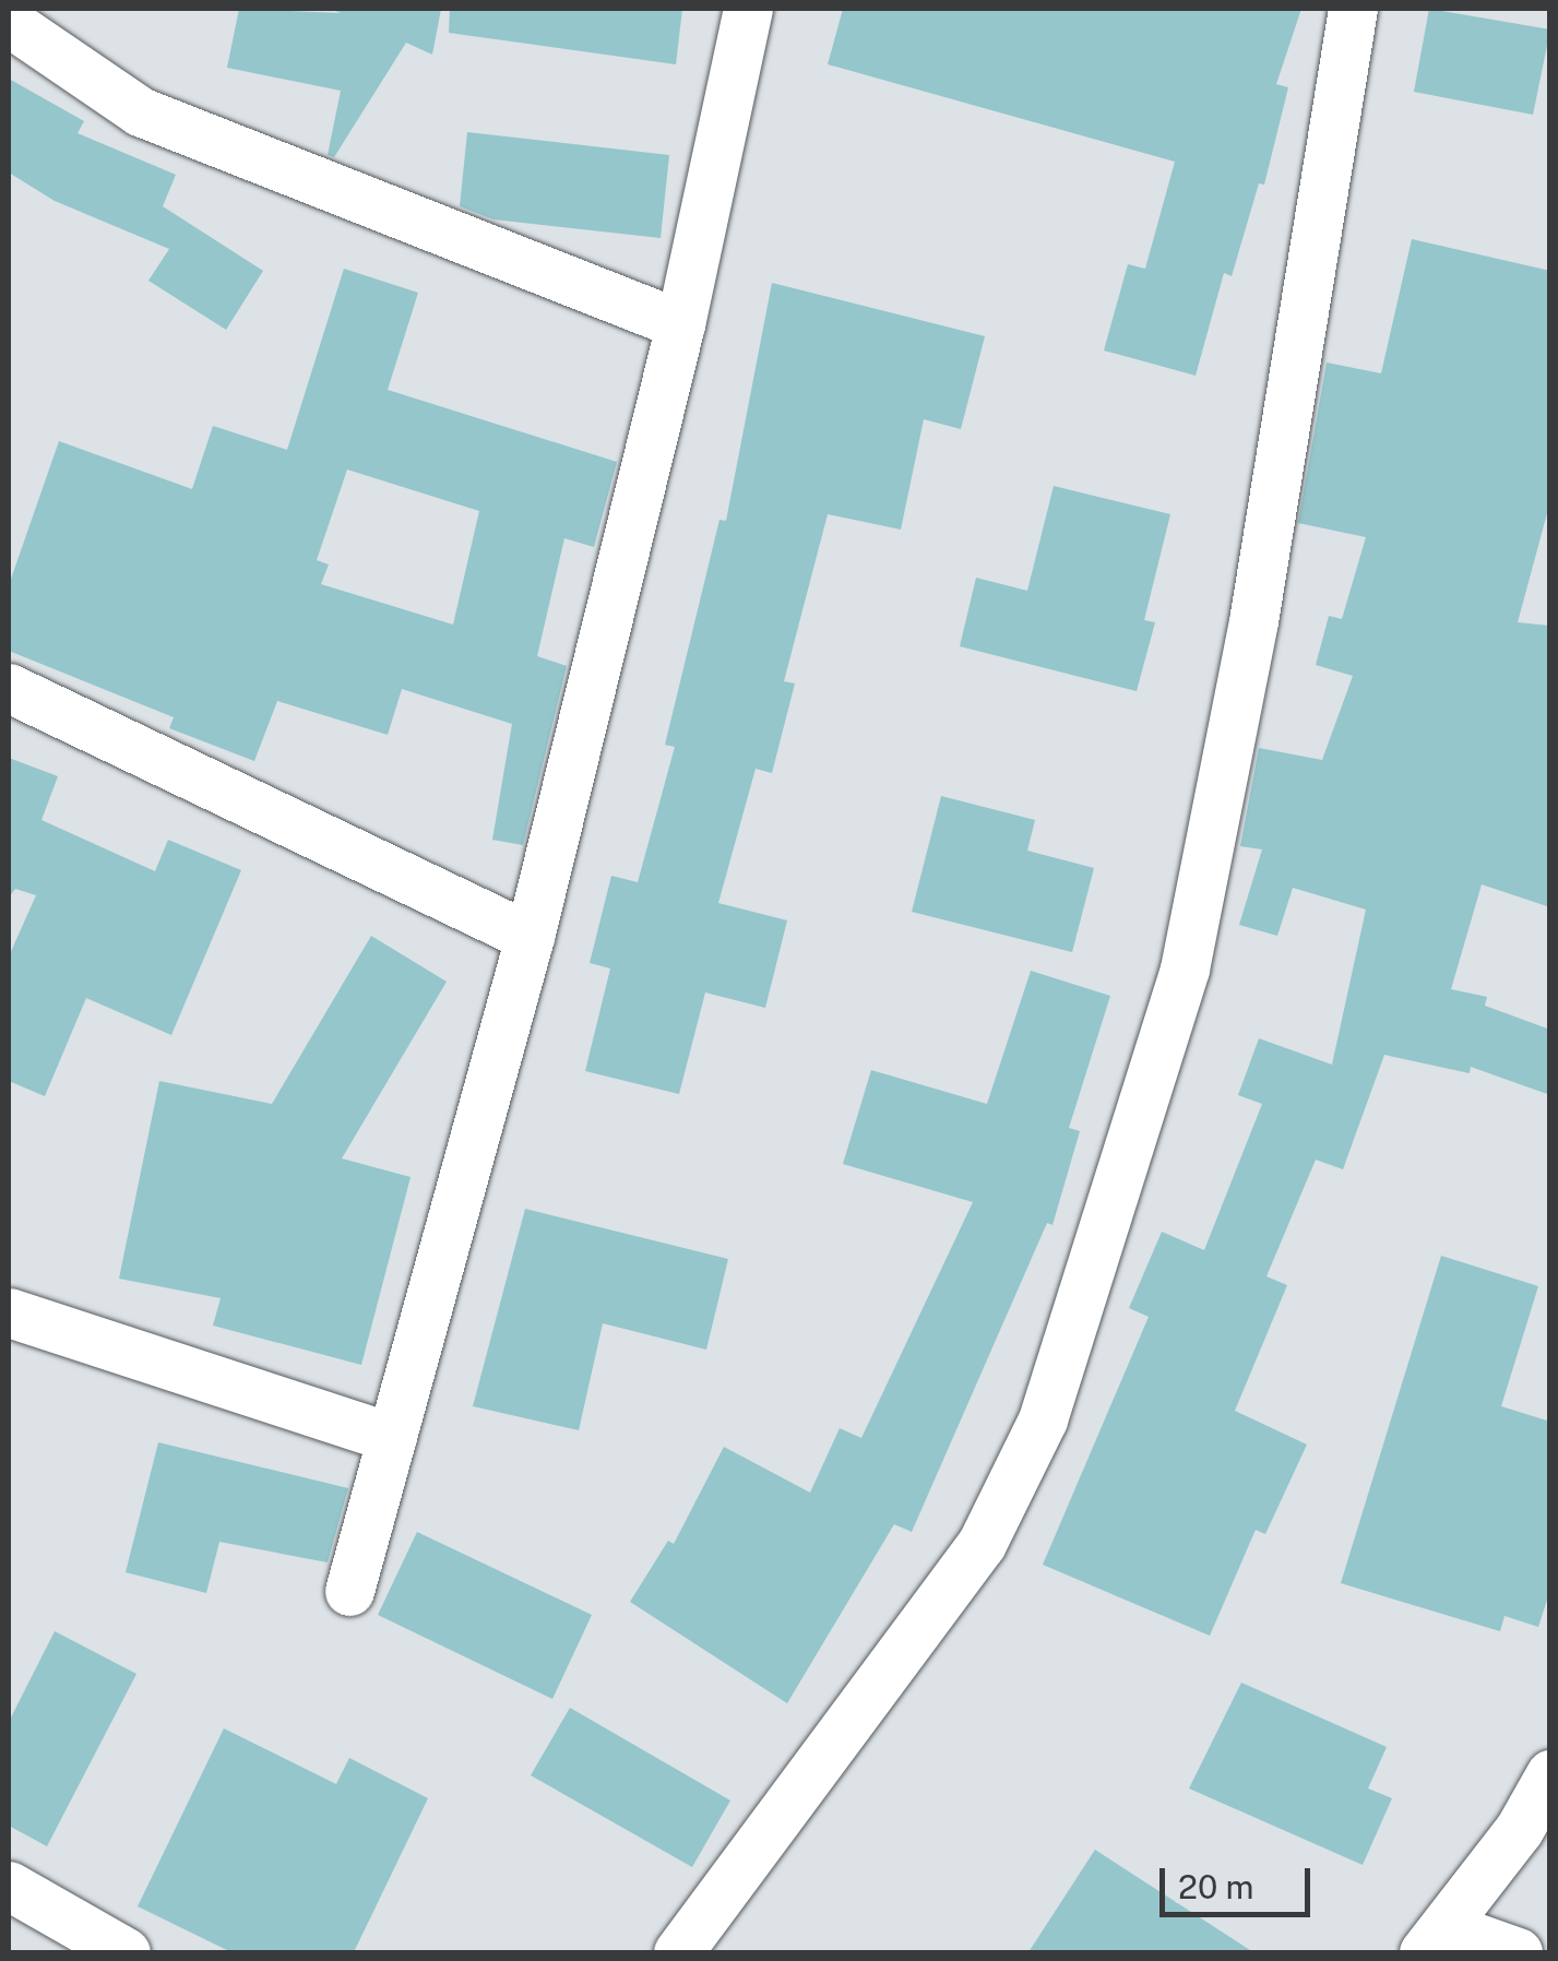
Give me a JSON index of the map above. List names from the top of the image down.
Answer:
{
  "scale_bar": "20 m"
}
